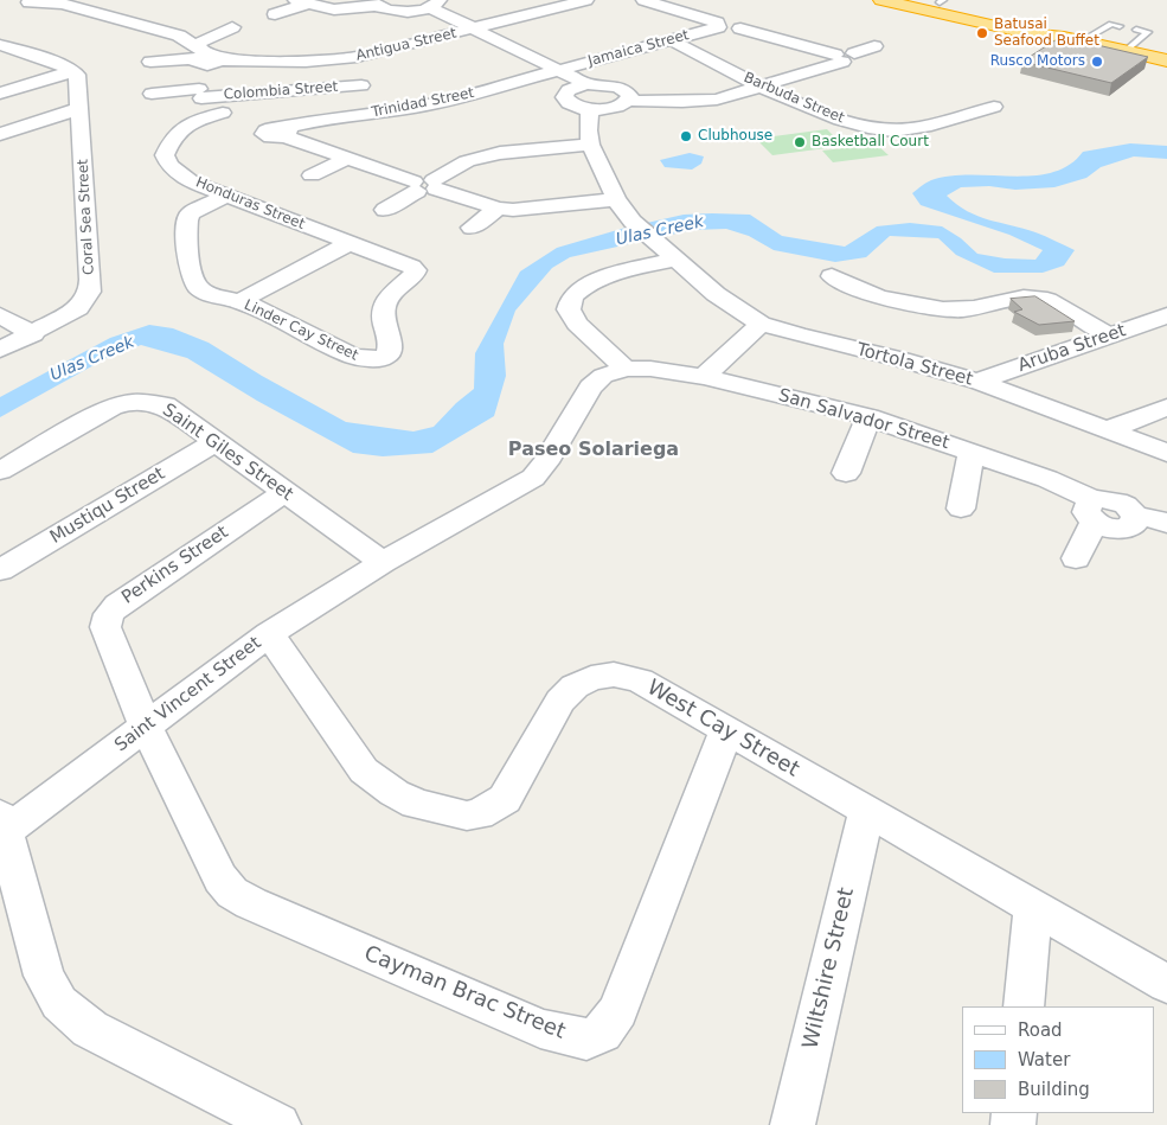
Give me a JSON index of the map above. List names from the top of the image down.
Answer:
{
  "streets": {
    "street": [
      "Antigua Street",
      "Jamaica Street",
      "Colombia Street",
      "Barbuda Street",
      "Trinidad Street",
      "Honduras Street",
      "Coral Sea Street",
      "Linder Cay Street",
      "Aruba Street",
      "Tortola Street",
      "San Salvador Street",
      "Saint Giles Street",
      "Mustiqu Street",
      "Perkins Street",
      "Saint Vincent Street",
      "West Cay Street",
      "Wiltshire Street",
      "Cayman Brac Street"
    ]
  },
  "crossings": [
    ["Jamaica Street", "Barbuda Street"],
    ["Jamaica Street", "Trinidad Street"],
    ["Honduras Street", "Linder Cay Street"],
    ["Aruba Street", "Tortola Street"],
    ["San Salvador Street", "Saint Giles Street"],
    ["San Salvador Street", "Saint Vincent Street"],
    ["Saint Giles Street", "Mustiqu Street"],
    ["Saint Giles Street", "Perkins Street"],
    ["Saint Giles Street", "Saint Vincent Street"],
    ["Perkins Street", "Saint Vincent Street"],
    ["Perkins Street", "Cayman Brac Street"],
    ["Saint Vincent Street", "West Cay Street"],
    ["Saint Vincent Street", "Cayman Brac Street"],
    ["West Cay Street", "Wiltshire Street"],
    ["West Cay Street", "Cayman Brac Street"]
  ],
  "districts": ["Paseo Solariega"],
  "water": ["Ulas Creek"],
  "places": [
    "Batusai Seafood Buffet",
    "Rusco Motors",
    "Clubhouse",
    "Basketball Court"
  ],
  "legend": ["Road", "Water", "Building"]
}
